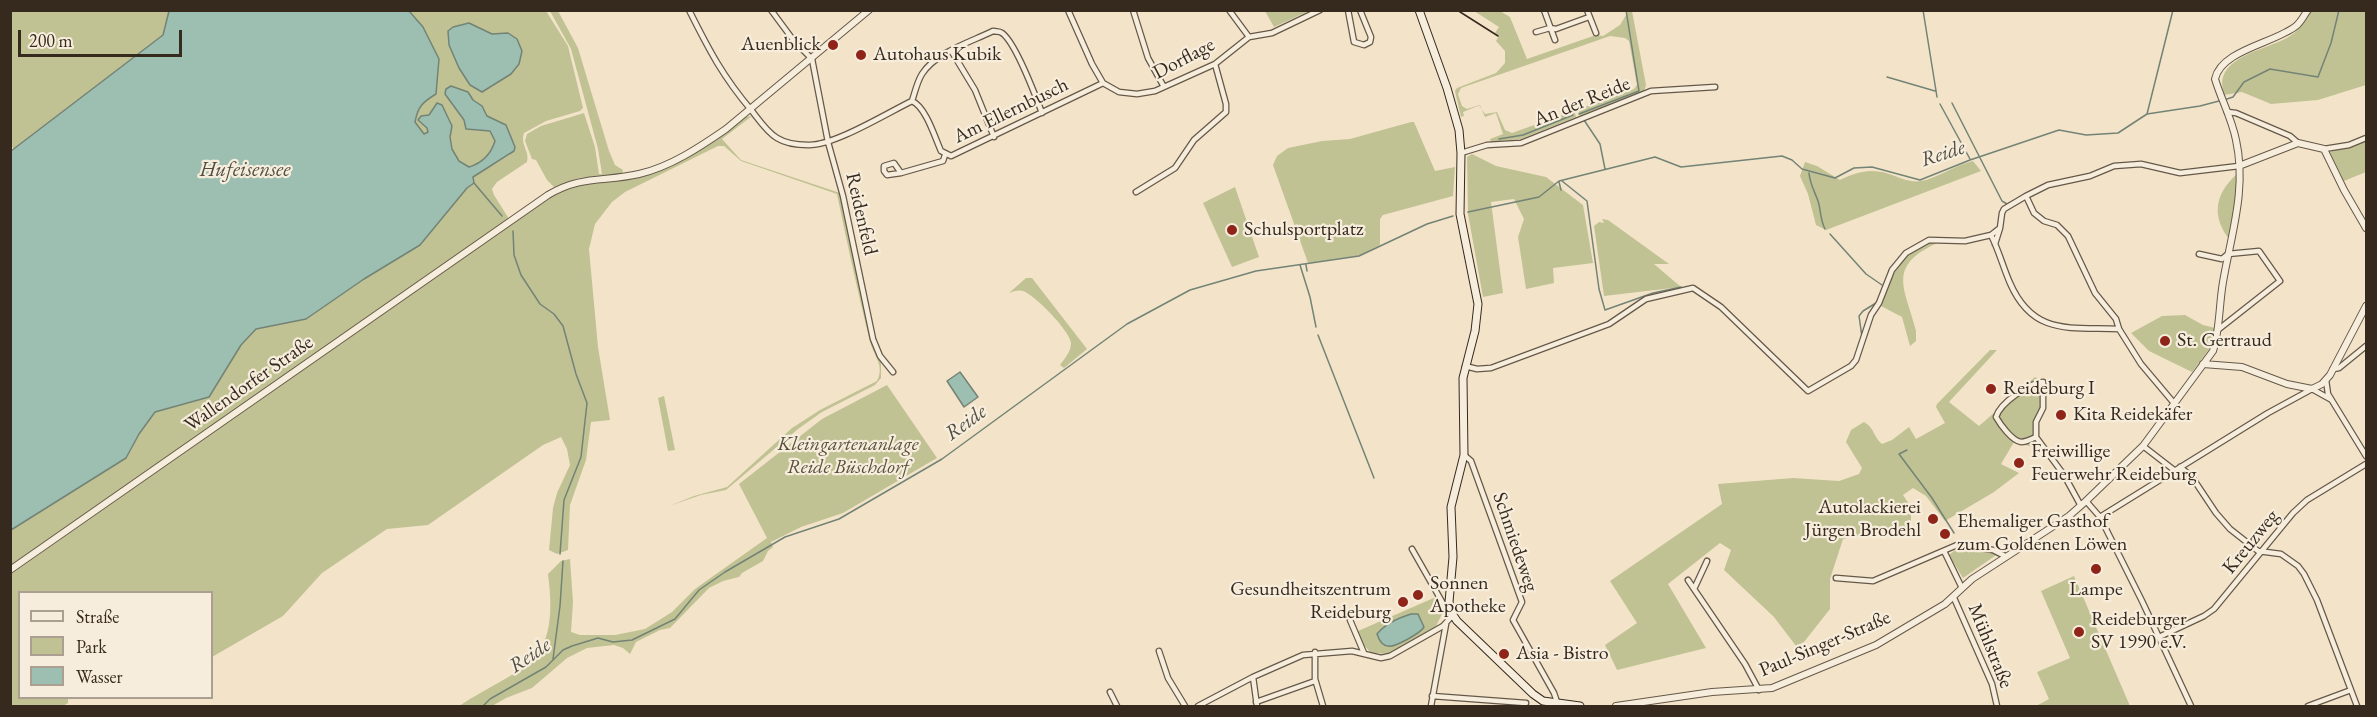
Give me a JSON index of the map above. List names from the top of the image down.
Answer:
{
  "streets": {
    "street": [
      "Dorflage",
      "An der Reide",
      "Am Ellernbusch",
      "Reidenfeld",
      "Wallendorfer Straße",
      "Schmiedeweg",
      "Kreuzweg",
      "Paul-Singer-Straße",
      "Mühlstraße"
    ]
  },
  "crossings": [
    ["Dorflage", "Am Ellernbusch"],
    ["Reidenfeld", "Wallendorfer Straße"],
    ["Paul-Singer-Straße", "Mühlstraße"]
  ],
  "water": ["Reide", "Hufeisensee"],
  "parks": ["Kleingartenanlage Reide Büschdorf"],
  "places": [
    "Auenblick",
    "Autohaus Kubik",
    "Schulsportplatz",
    "St. Gertraud",
    "Reideburg I",
    "Kita Reidekäfer",
    "Freiwillige Feuerwehr Reideburg",
    "Autolackierei Jürgen Brodehl",
    "Ehemaliger Gasthof zum Goldenen Löwen",
    "Lampe",
    "Sonnen Apotheke",
    "Gesundheitszentrum Reideburg",
    "Reideburger SV 1990 e.V.",
    "Asia - Bistro"
  ],
  "legend": ["Straße", "Park", "Wasser"],
  "scale_bar": "200 m"
}
